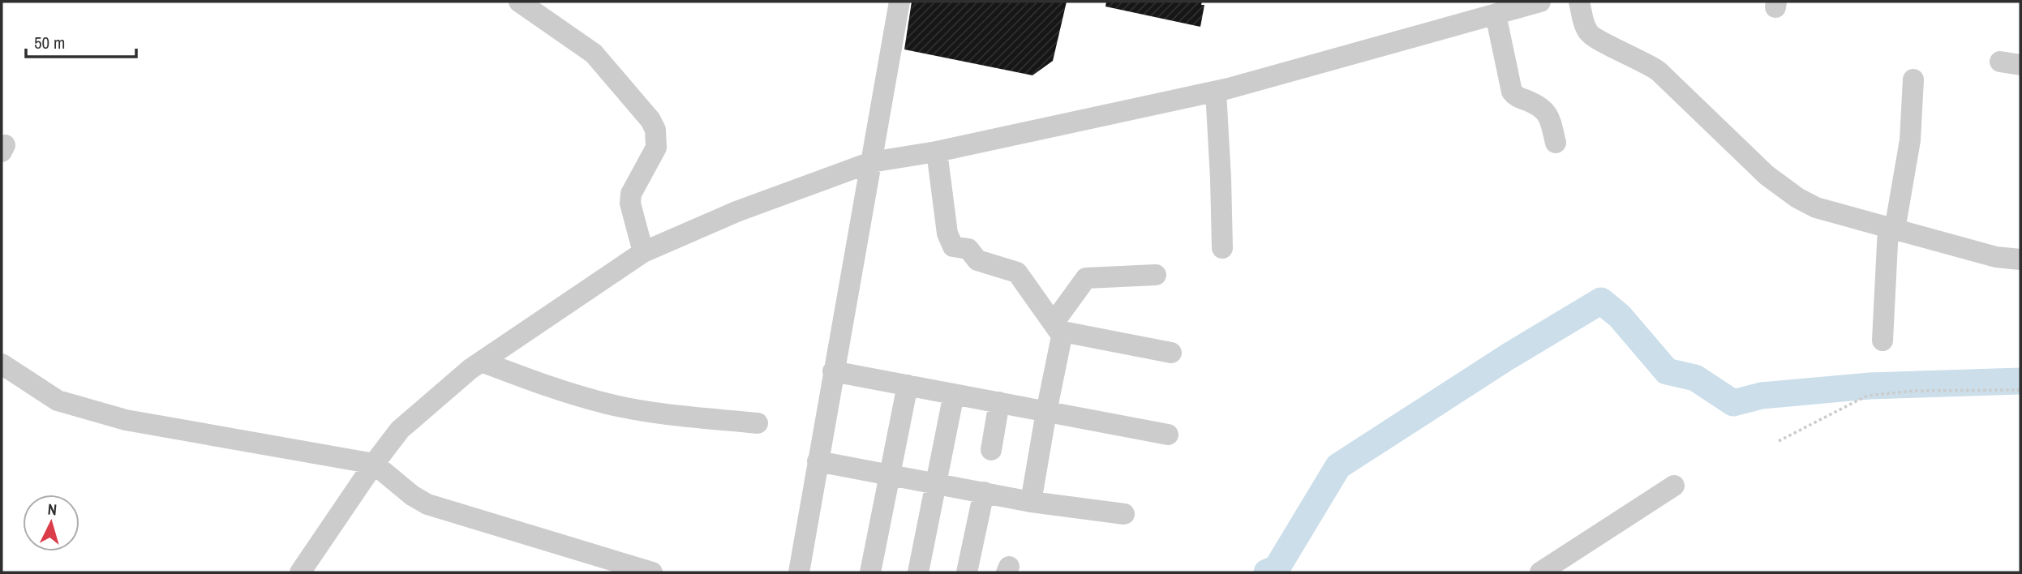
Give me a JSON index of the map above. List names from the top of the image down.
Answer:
{
  "scale_bar": "50 m",
  "north": "top"
}
